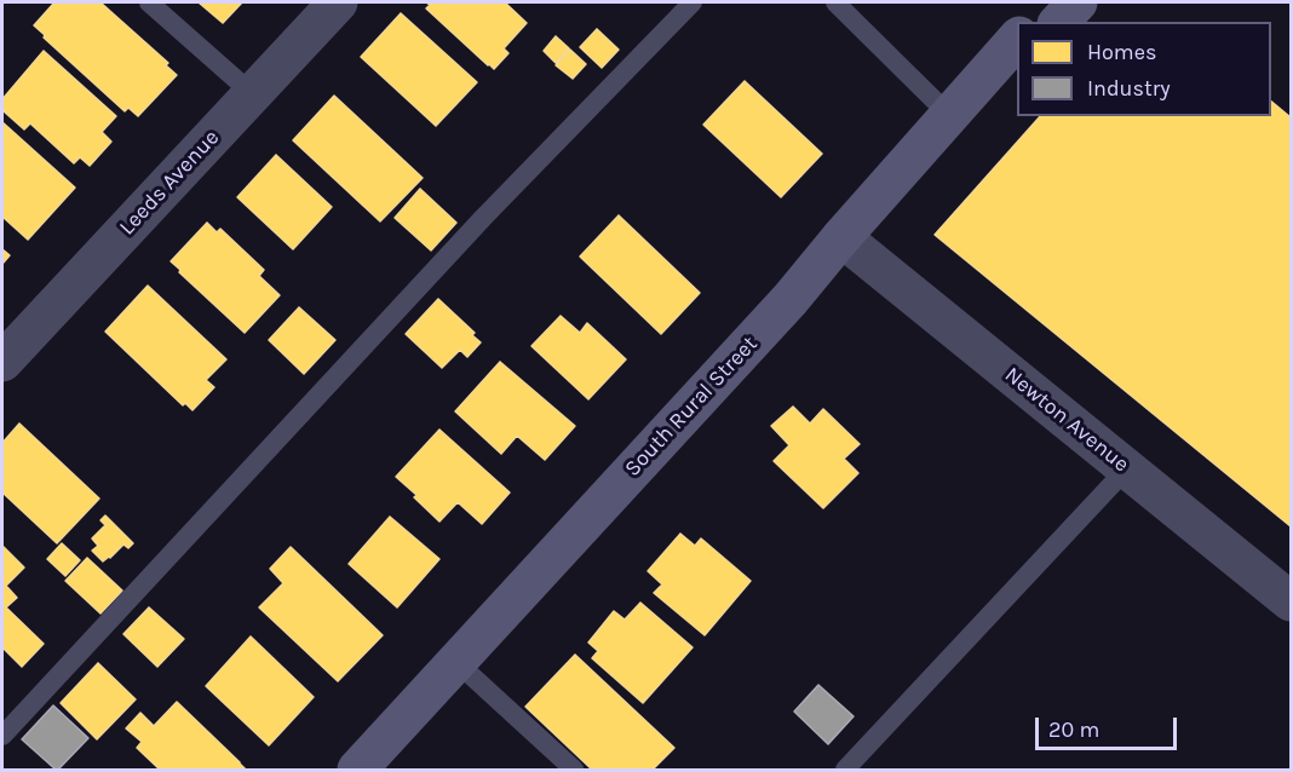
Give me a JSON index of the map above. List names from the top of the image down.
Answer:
{
  "streets": {
    "main road": ["South Rural Street"],
    "street": ["Leeds Avenue", "Newton Avenue"]
  },
  "crossings": [
    ["South Rural Street", "Newton Avenue"]
  ],
  "legend": ["Homes", "Industry"],
  "scale_bar": "20 m"
}
